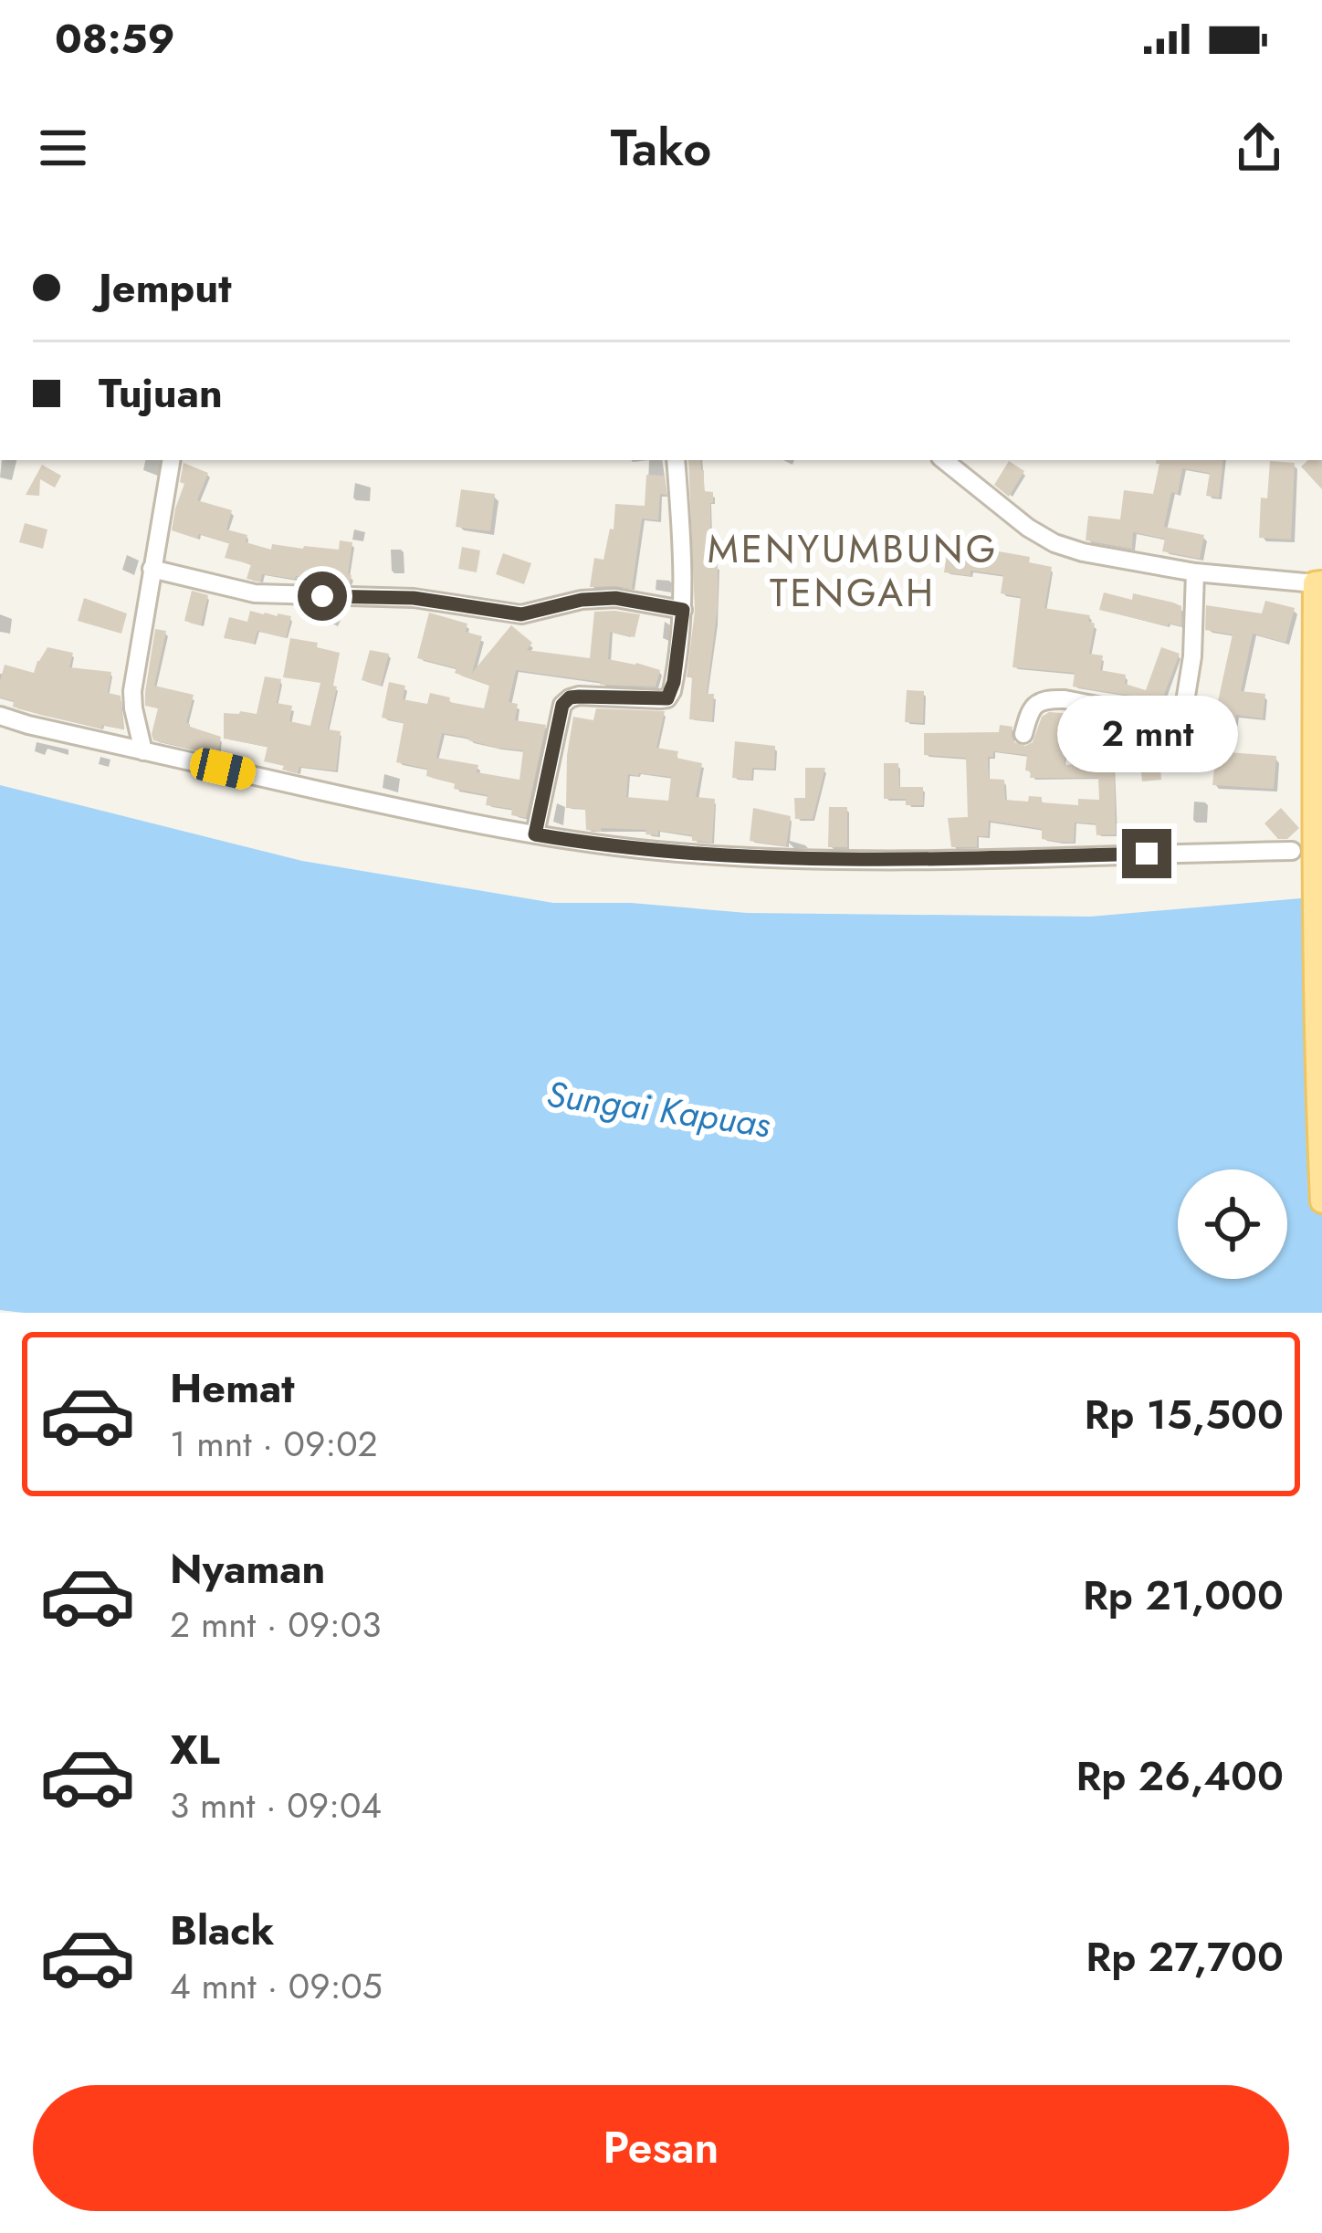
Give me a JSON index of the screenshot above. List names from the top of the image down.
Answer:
{
  "districts": ["MENYUMBUNG TENGAH"],
  "water": ["Sungai Kapuas"],
  "page": {
    "status": "08:59",
    "header": "Tako",
    "banner": ["Jemput", "Tujuan"],
    "bubble": "2 mnt",
    "list": [
      {
        "name": "Hemat",
        "note": "1 mnt · 09:02",
        "value": "Rp 15,500"
      },
      {
        "name": "Nyaman",
        "note": "2 mnt · 09:03",
        "value": "Rp 21,000"
      },
      {
        "name": "XL",
        "note": "3 mnt · 09:04",
        "value": "Rp 26,400"
      },
      {
        "name": "Black",
        "note": "4 mnt · 09:05",
        "value": "Rp 27,700"
      }
    ],
    "buttons": "Pesan"
  }
}
